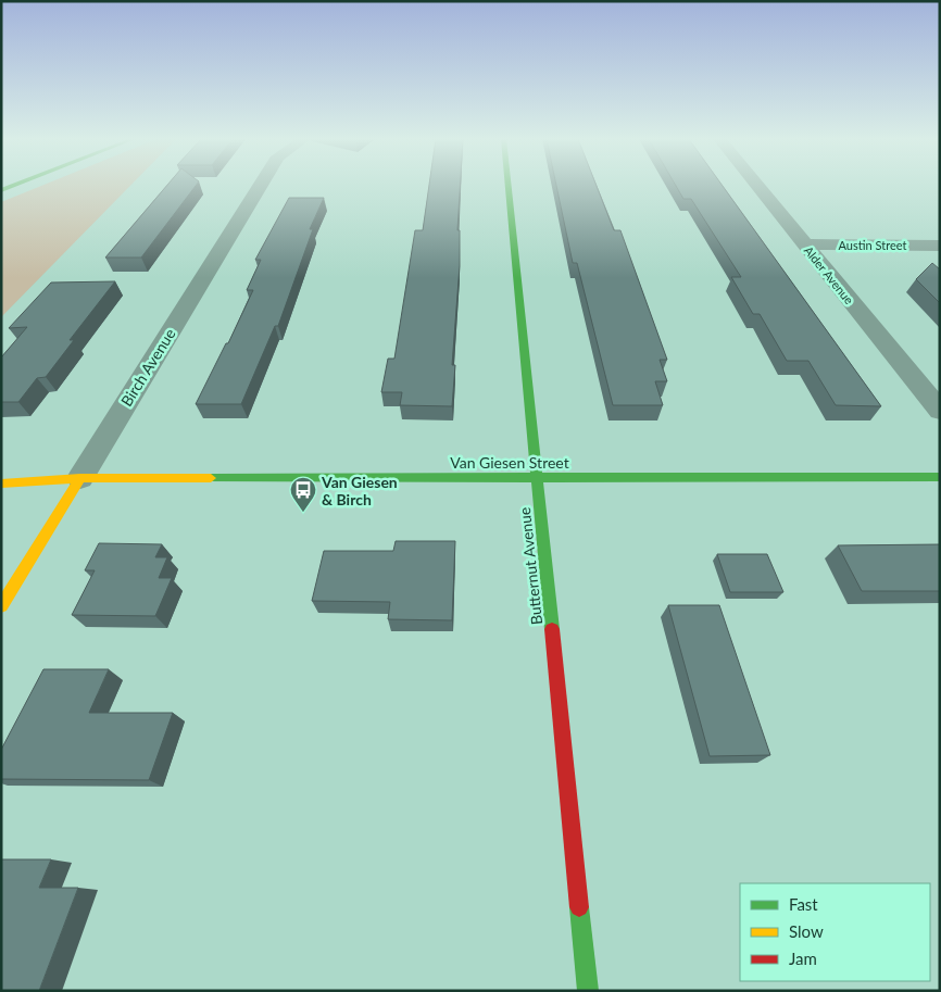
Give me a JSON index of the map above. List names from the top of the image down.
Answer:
{
  "streets": {
    "main road": ["Birch Avenue", "Van Giesen Street", "Butternut Avenue"],
    "street": ["Austin Street", "Alder Avenue"]
  },
  "crossings": [
    ["Austin Street", "Alder Avenue"],
    ["Birch Avenue", "Van Giesen Street"],
    ["Van Giesen Street", "Butternut Avenue"]
  ],
  "places": {
    "bus stop": ["Van Giesen & Birch"]
  },
  "legend": ["Fast", "Slow", "Jam"]
}
